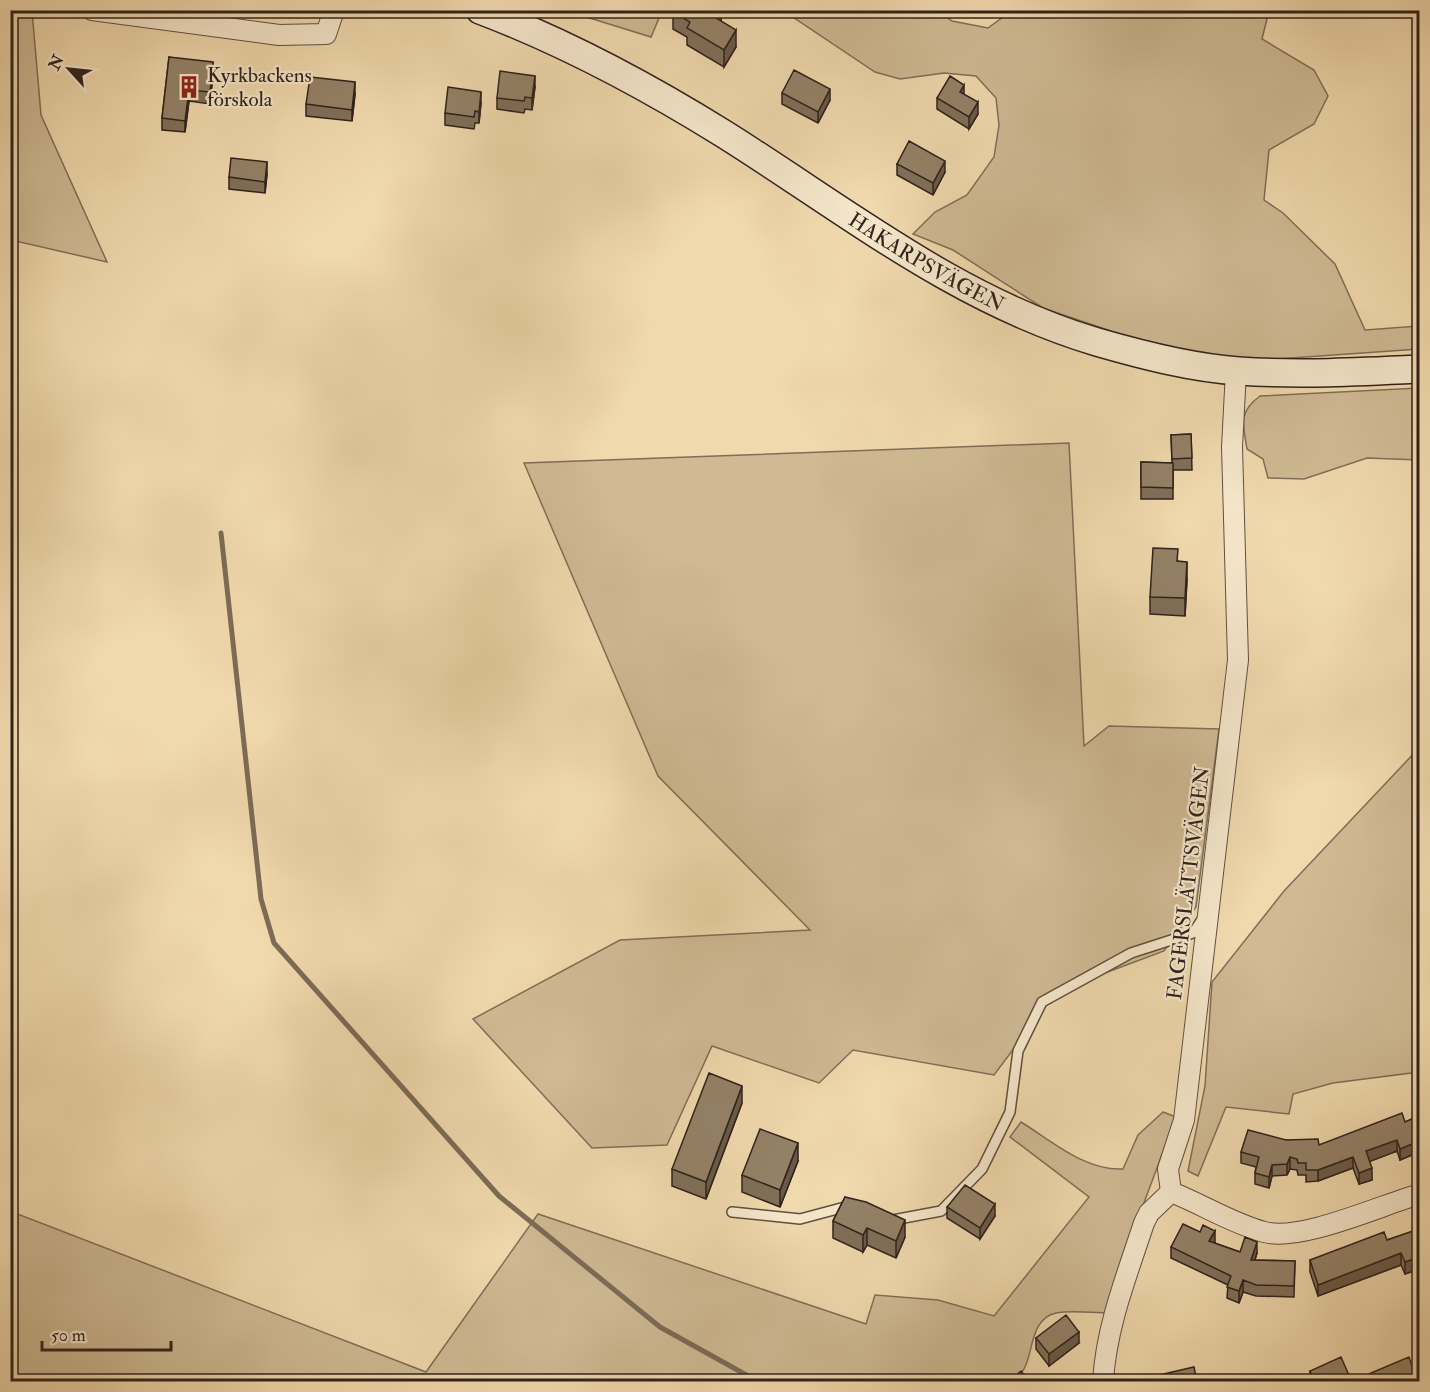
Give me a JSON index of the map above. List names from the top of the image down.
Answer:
{
  "streets": {
    "street": ["HAKARPSVÄGEN", "FAGERSLÄTTSVÄGEN"]
  },
  "crossings": [
    ["HAKARPSVÄGEN", "FAGERSLÄTTSVÄGEN"]
  ],
  "places": {
    "building": ["Kyrkbackens förskola"]
  },
  "scale_bar": "50 m",
  "north": "top left"
}
